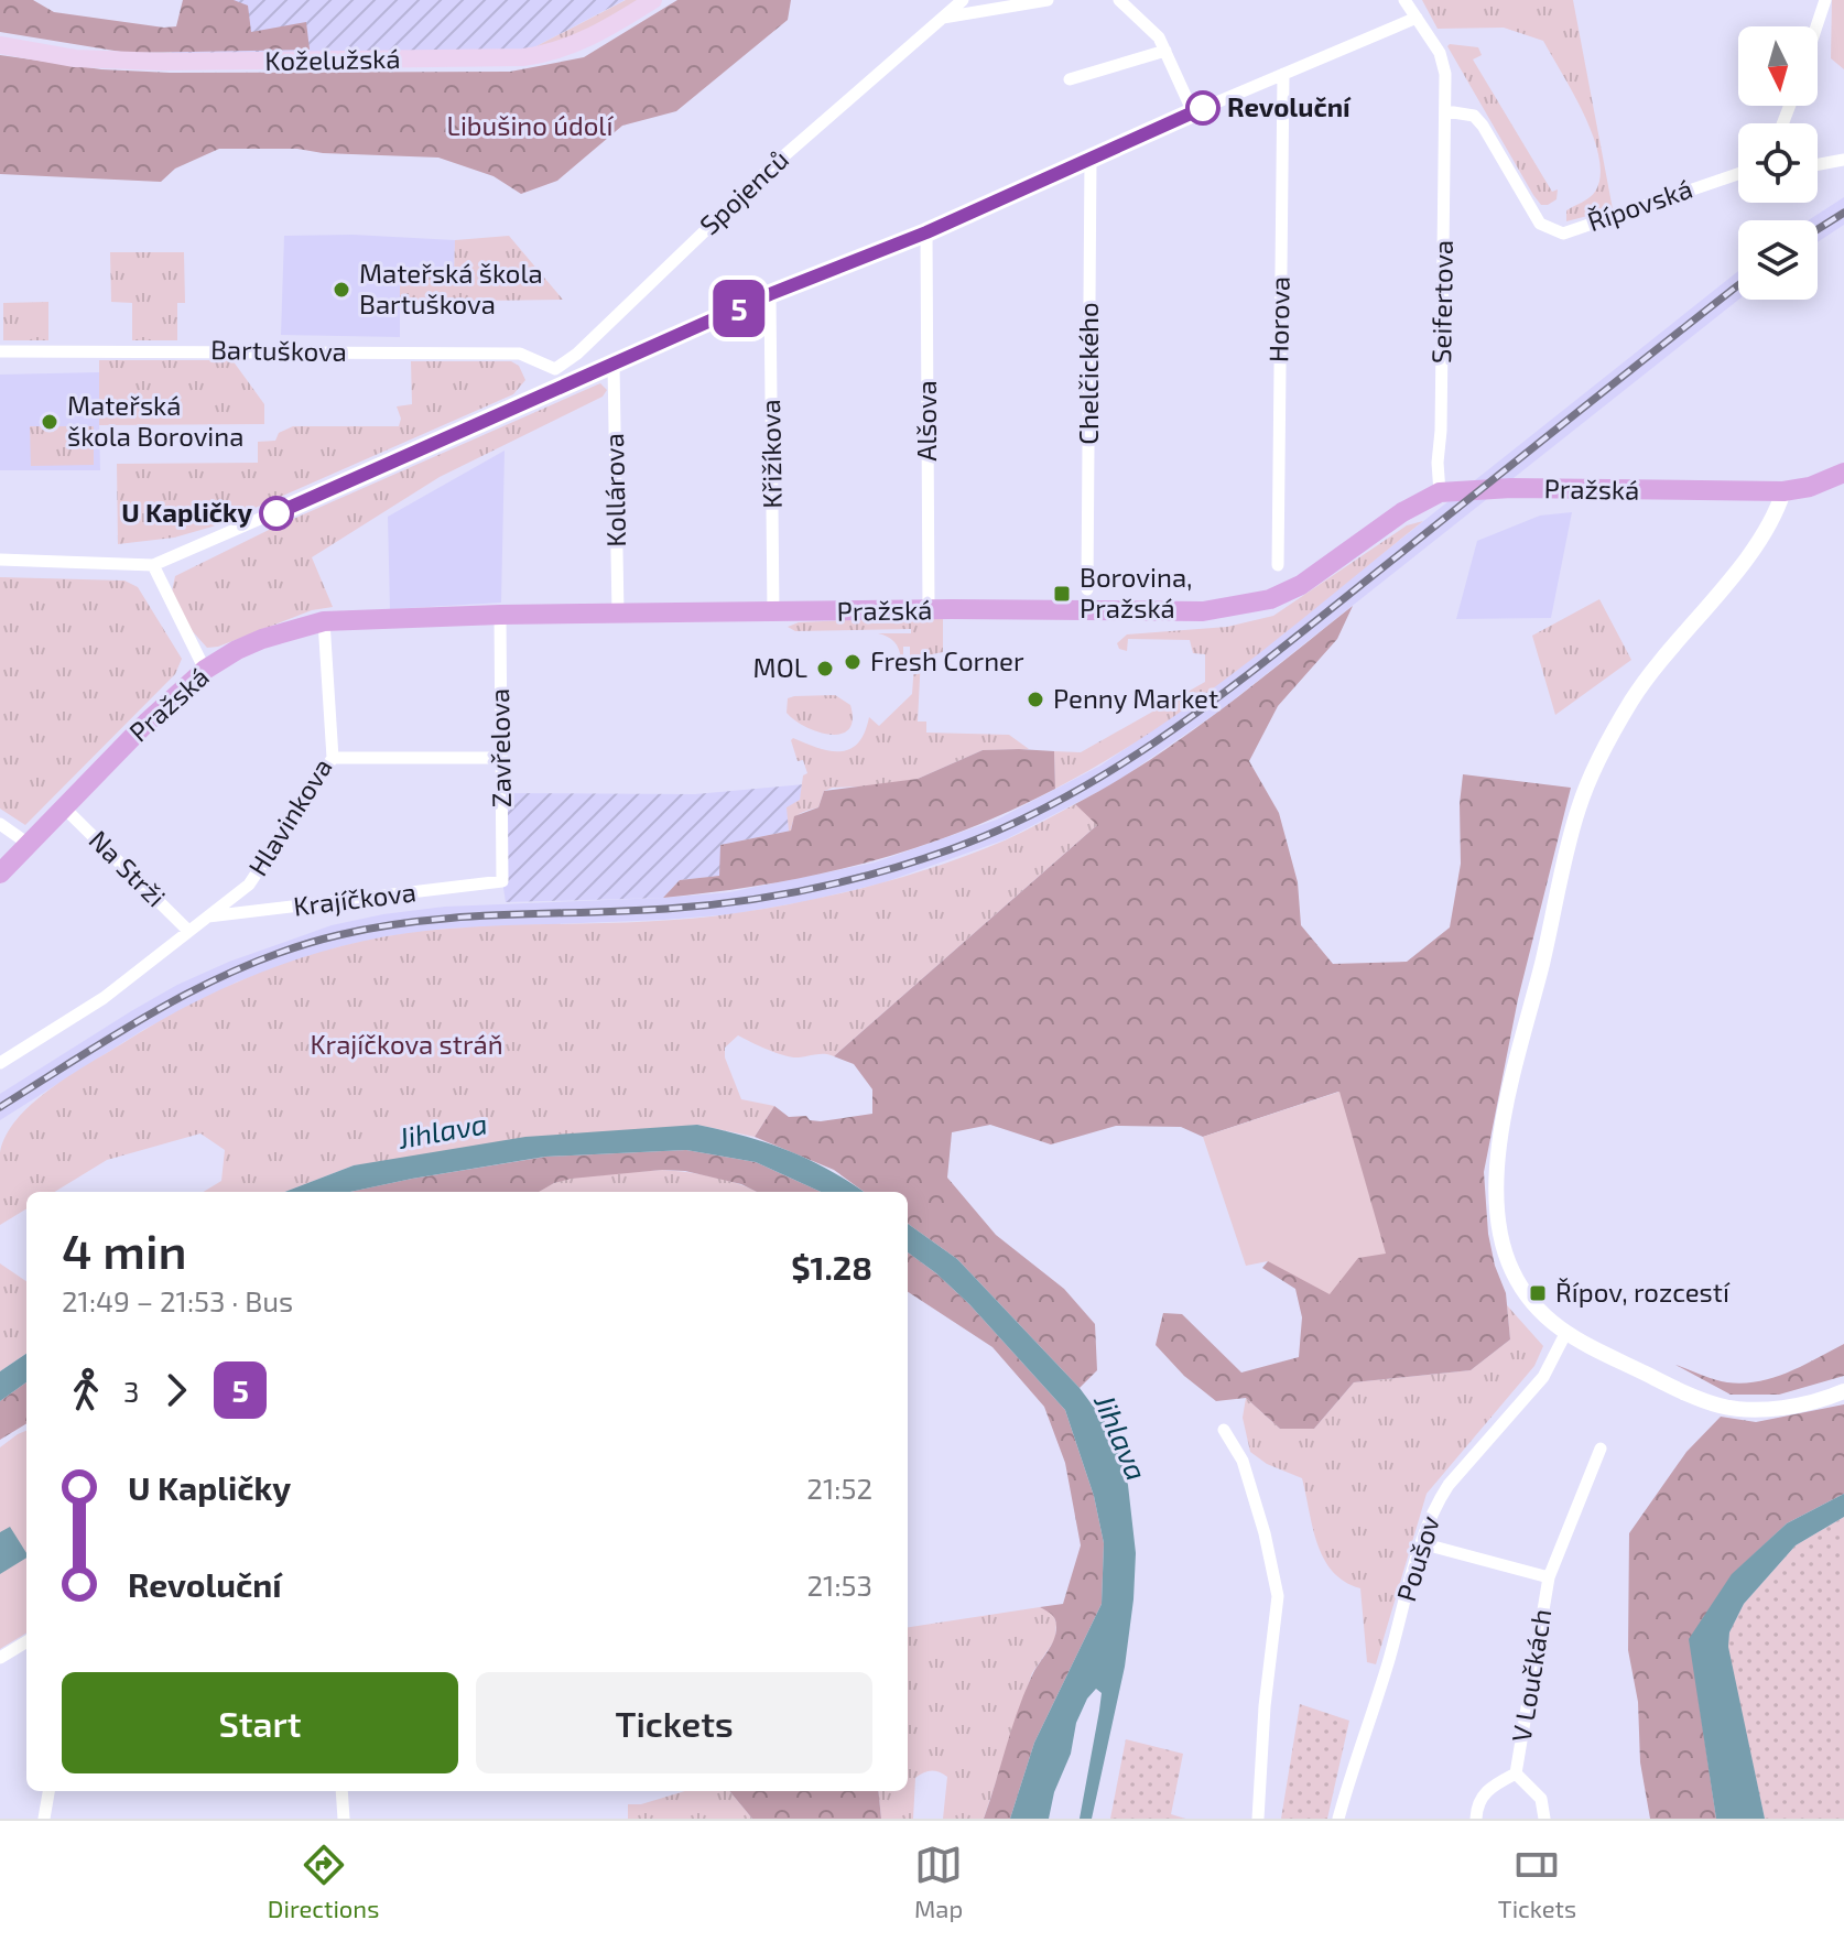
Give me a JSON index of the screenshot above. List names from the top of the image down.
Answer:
{
  "streets": {
    "main road": ["Koželužská", "Pražská"],
    "street": [
      "Spojenců",
      "Řípovská",
      "Seifertova",
      "Horova",
      "Bartuškova",
      "Chelčického",
      "Alšova",
      "Křižíkova",
      "Kollárova",
      "Zavřelova",
      "Hlavinkova",
      "Na Strži",
      "Krajíčkova",
      "Poušov",
      "V Loučkách"
    ]
  },
  "crossings": [
    ["Spojenců", "Bartuškova"],
    ["Řípovská", "Seifertova"],
    ["Seifertova", "Pražská"],
    ["Alšova", "Pražská"],
    ["Křižíkova", "Pražská"],
    ["Kollárova", "Pražská"],
    ["Pražská", "Zavřelova"],
    ["Pražská", "Hlavinkova"],
    ["Pražská", "Na Strži"],
    ["Zavřelova", "Krajíčkova"],
    ["Hlavinkova", "Na Strži"],
    ["Hlavinkova", "Krajíčkova"],
    ["Poušov", "V Loučkách"]
  ],
  "water": ["Jihlava"],
  "parks": ["Libušino údolí", "Krajíčkova stráň"],
  "places": {
    "other": [
      "Revoluční",
      "Mateřská škola Bartuškova",
      "Mateřská škola Borovina",
      "U Kapličky",
      "Fresh Corner",
      "MOL",
      "Penny Market"
    ],
    "transit": ["Borovina, Pražská", "Řípov, rozcestí"]
  },
  "lines": ["bus line 5"],
  "north": "bottom",
  "page": {
    "on_map": "5",
    "heading": ["4 min", "21:49 – 21:53 · Bus", "$1.28"],
    "legs": ["3", "5"],
    "list": [
      {
        "name": "U Kapličky",
        "value": "21:52"
      },
      {
        "name": "Revoluční",
        "value": "21:53"
      }
    ],
    "buttons": ["Start", "Tickets"],
    "tabs": ["Directions", "Map", "Tickets"]
  }
}
